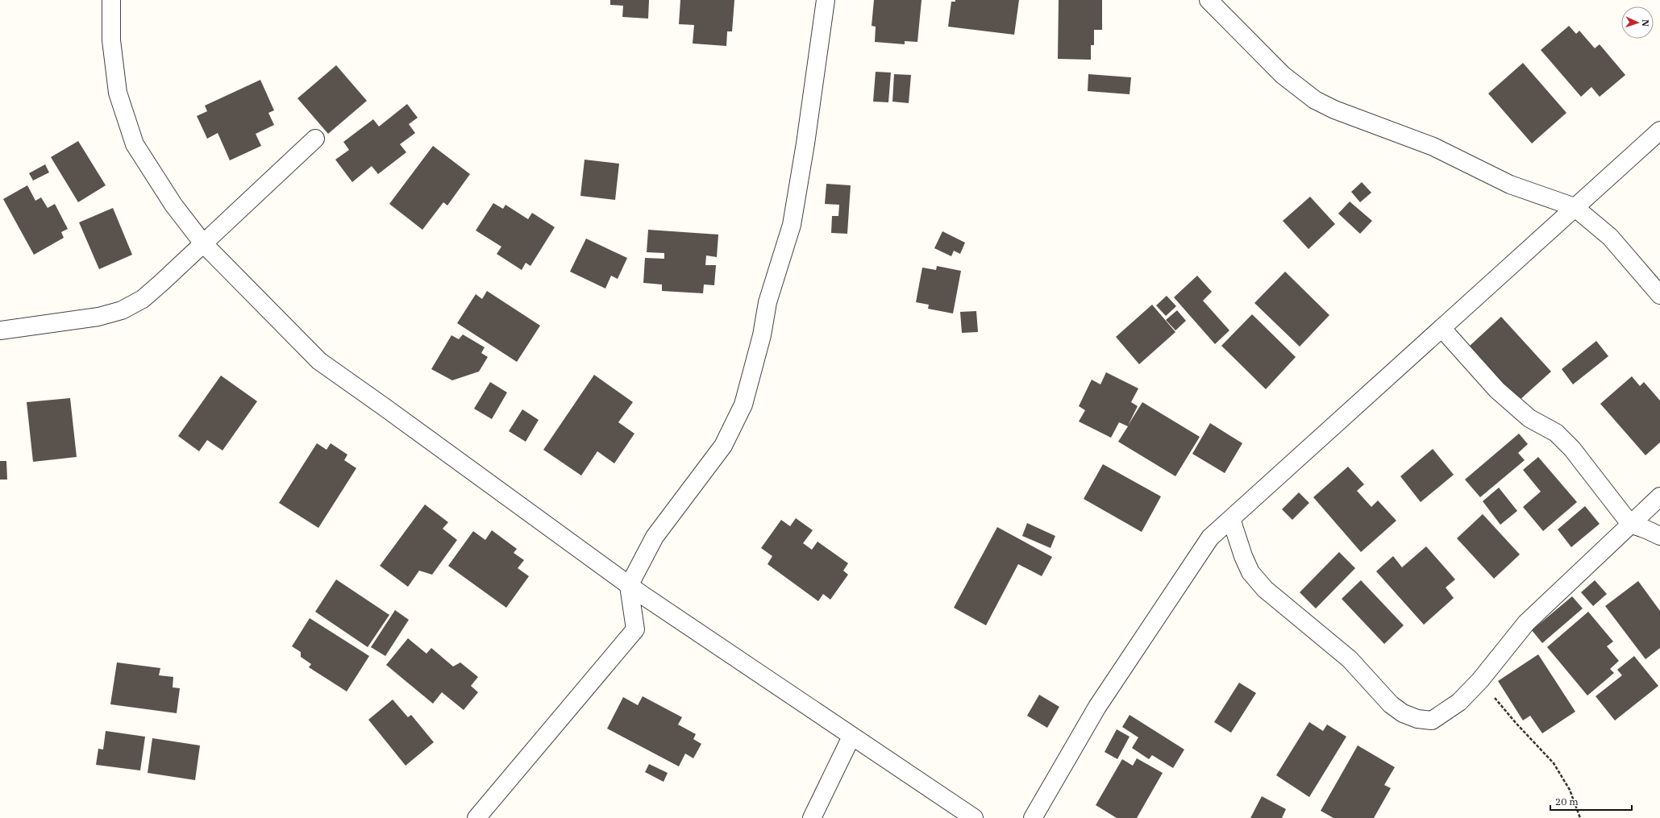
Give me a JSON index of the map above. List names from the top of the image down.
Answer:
{
  "scale_bar": "20 m",
  "north": "right"
}
